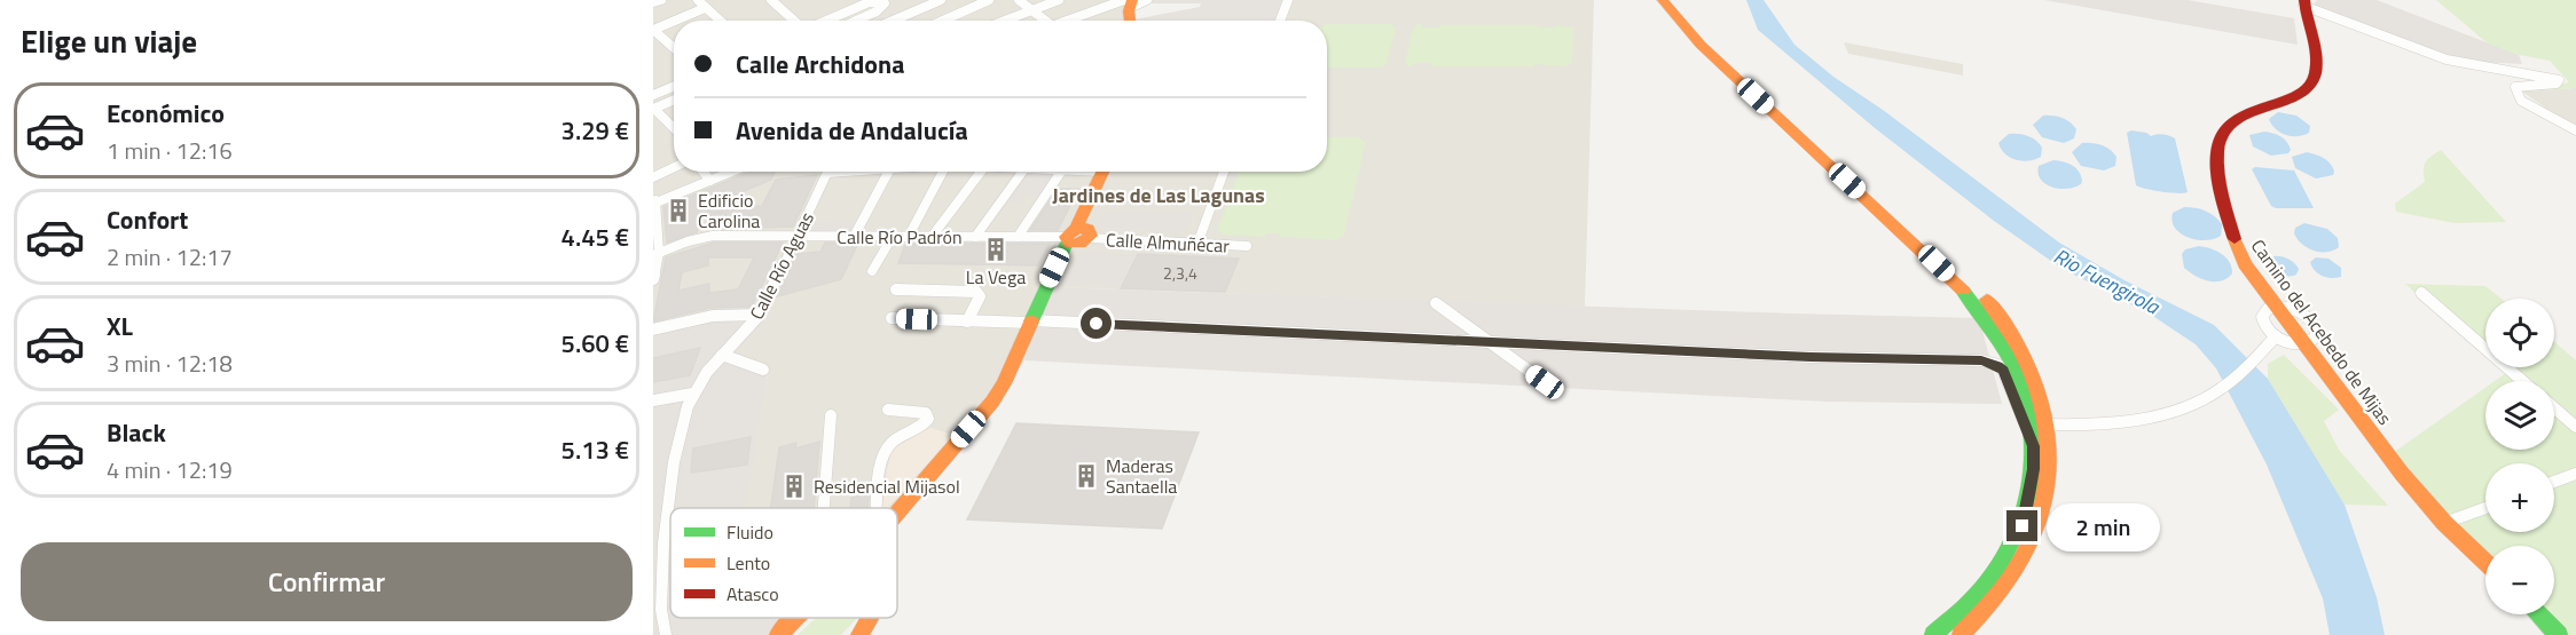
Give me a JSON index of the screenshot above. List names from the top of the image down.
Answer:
{
  "streets": {
    "street": [
      "Calle Río Padrón",
      "Calle Almuñécar",
      "Calle Río Aguas",
      "Camino del Acebedo de Mijas"
    ]
  },
  "crossings": [
    ["Calle Río Padrón", "Calle Río Aguas"]
  ],
  "districts": ["Jardines de Las Lagunas"],
  "water": ["Rio Fuengirola"],
  "places": {
    "building": [
      "Edificio Carolina",
      "La Vega",
      "Maderas Santaella",
      "Residencial Mijasol"
    ]
  },
  "house_numbers": ["2,3,4"],
  "legend": ["Fluido", "Lento", "Atasco"],
  "page": {
    "heading": "Elige un viaje",
    "banner": ["Calle Archidona", "Avenida de Andalucía"],
    "list": [
      {
        "name": "Económico",
        "note": "1 min · 12:16",
        "value": "3.29 €"
      },
      {
        "name": "Confort",
        "note": "2 min · 12:17",
        "value": "4.45 €"
      },
      {
        "name": "XL",
        "note": "3 min · 12:18",
        "value": "5.60 €"
      },
      {
        "name": "Black",
        "note": "4 min · 12:19",
        "value": "5.13 €"
      }
    ],
    "map_buttons": ["+", "−"],
    "bubble": "2 min",
    "buttons": "Confirmar"
  }
}
